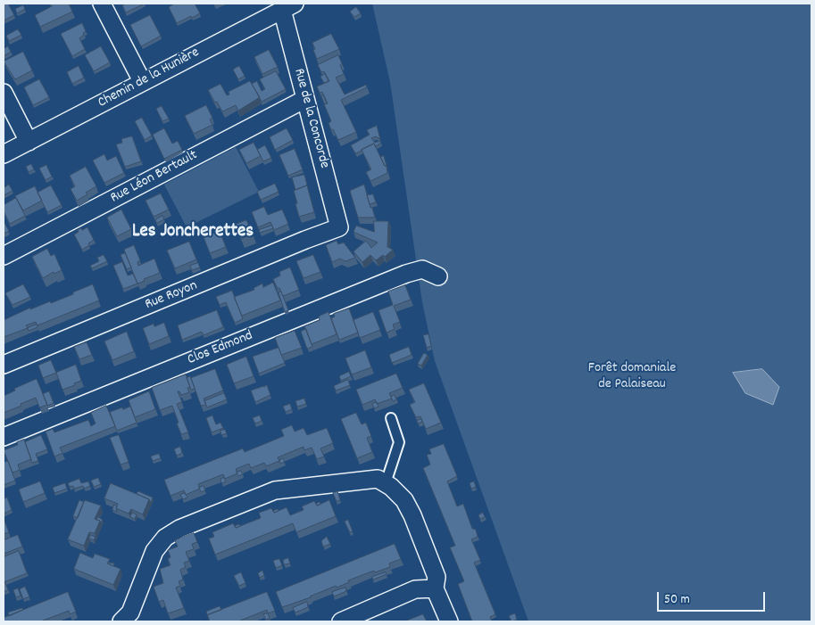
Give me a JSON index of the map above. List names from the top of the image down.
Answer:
{
  "streets": {
    "street": [
      "Chemin de la Hunière",
      "Rue de la Concorde",
      "Rue Léon Bertault",
      "Rue Royon",
      "Clos Edmond"
    ]
  },
  "crossings": [
    ["Chemin de la Hunière", "Rue de la Concorde"],
    ["Rue de la Concorde", "Rue Léon Bertault"],
    ["Rue de la Concorde", "Rue Royon"]
  ],
  "districts": ["Les Joncherettes"],
  "parks": ["Forêt domaniale de Palaiseau"],
  "scale_bar": "50 m"
}
